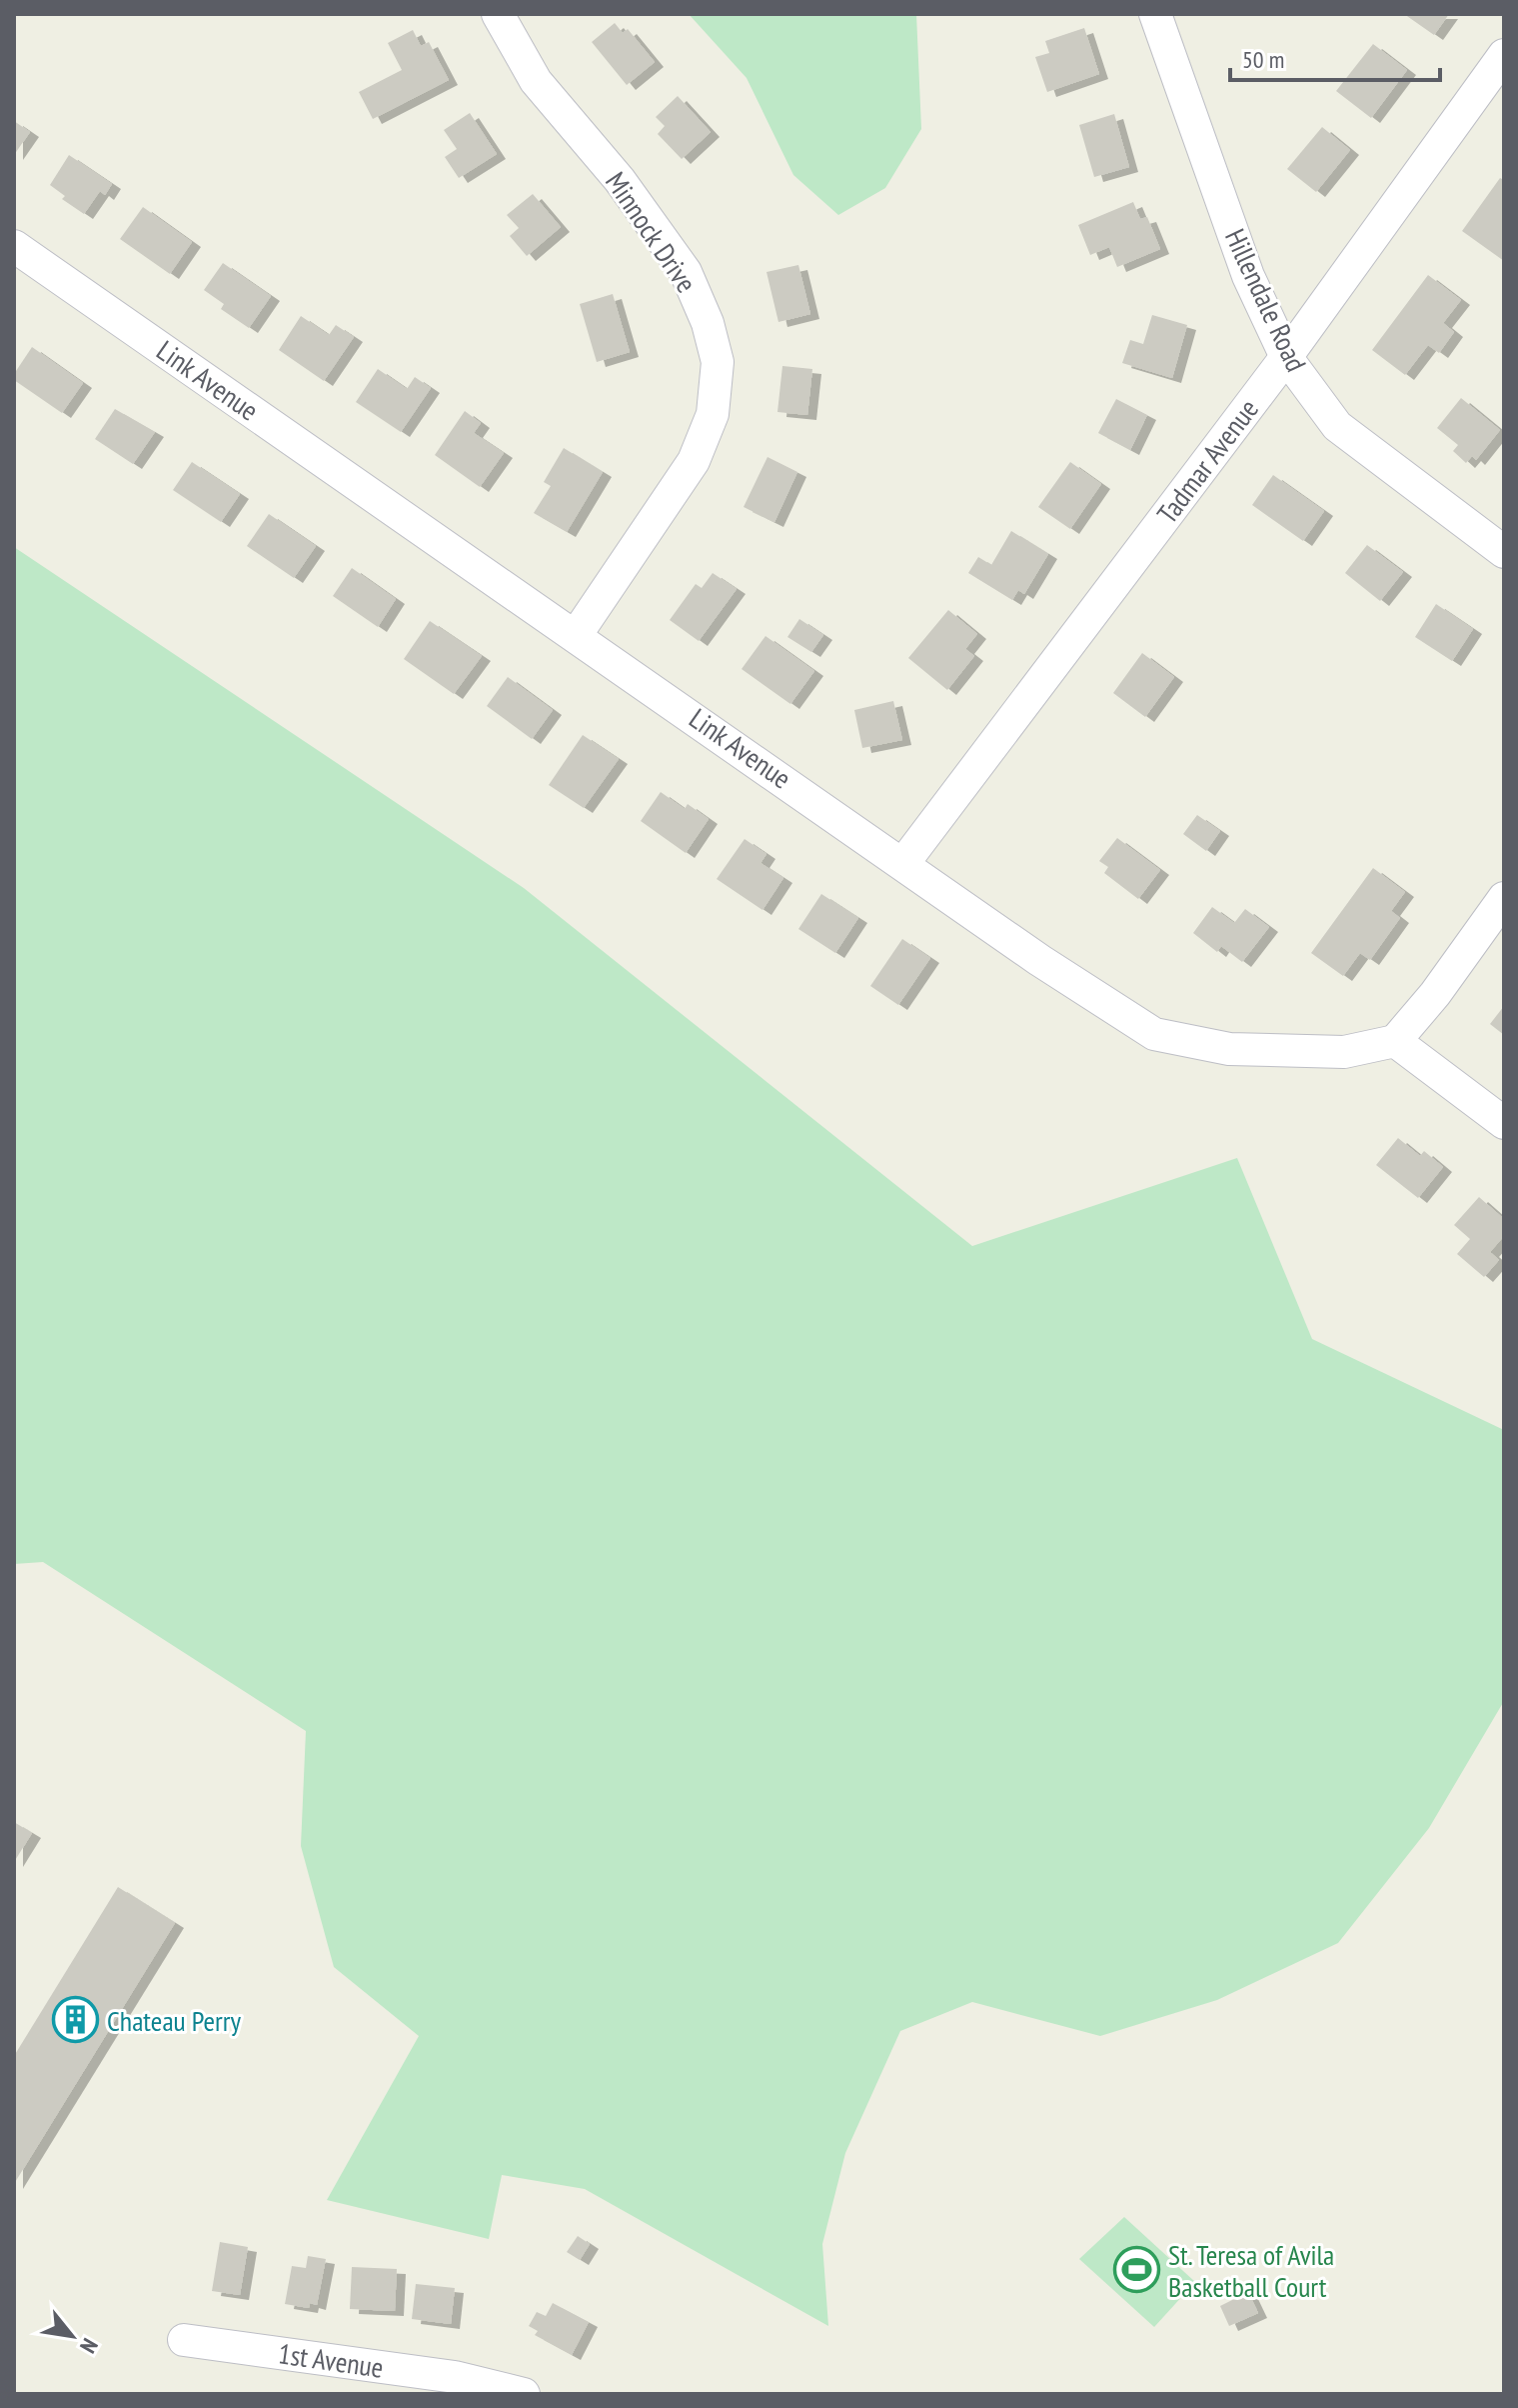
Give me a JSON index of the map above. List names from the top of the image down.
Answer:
{
  "streets": {
    "street": [
      "Minnock Drive",
      "Hillendale Road",
      "Link Avenue",
      "Tadmar Avenue",
      "1st Avenue"
    ]
  },
  "crossings": [
    ["Minnock Drive", "Link Avenue"],
    ["Hillendale Road", "Tadmar Avenue"],
    ["Link Avenue", "Tadmar Avenue"]
  ],
  "places": {
    "building": ["Chateau Perry"],
    "sports": ["St. Teresa of Avila Basketball Court"]
  },
  "scale_bar": "50 m",
  "north": "bottom right"
}
